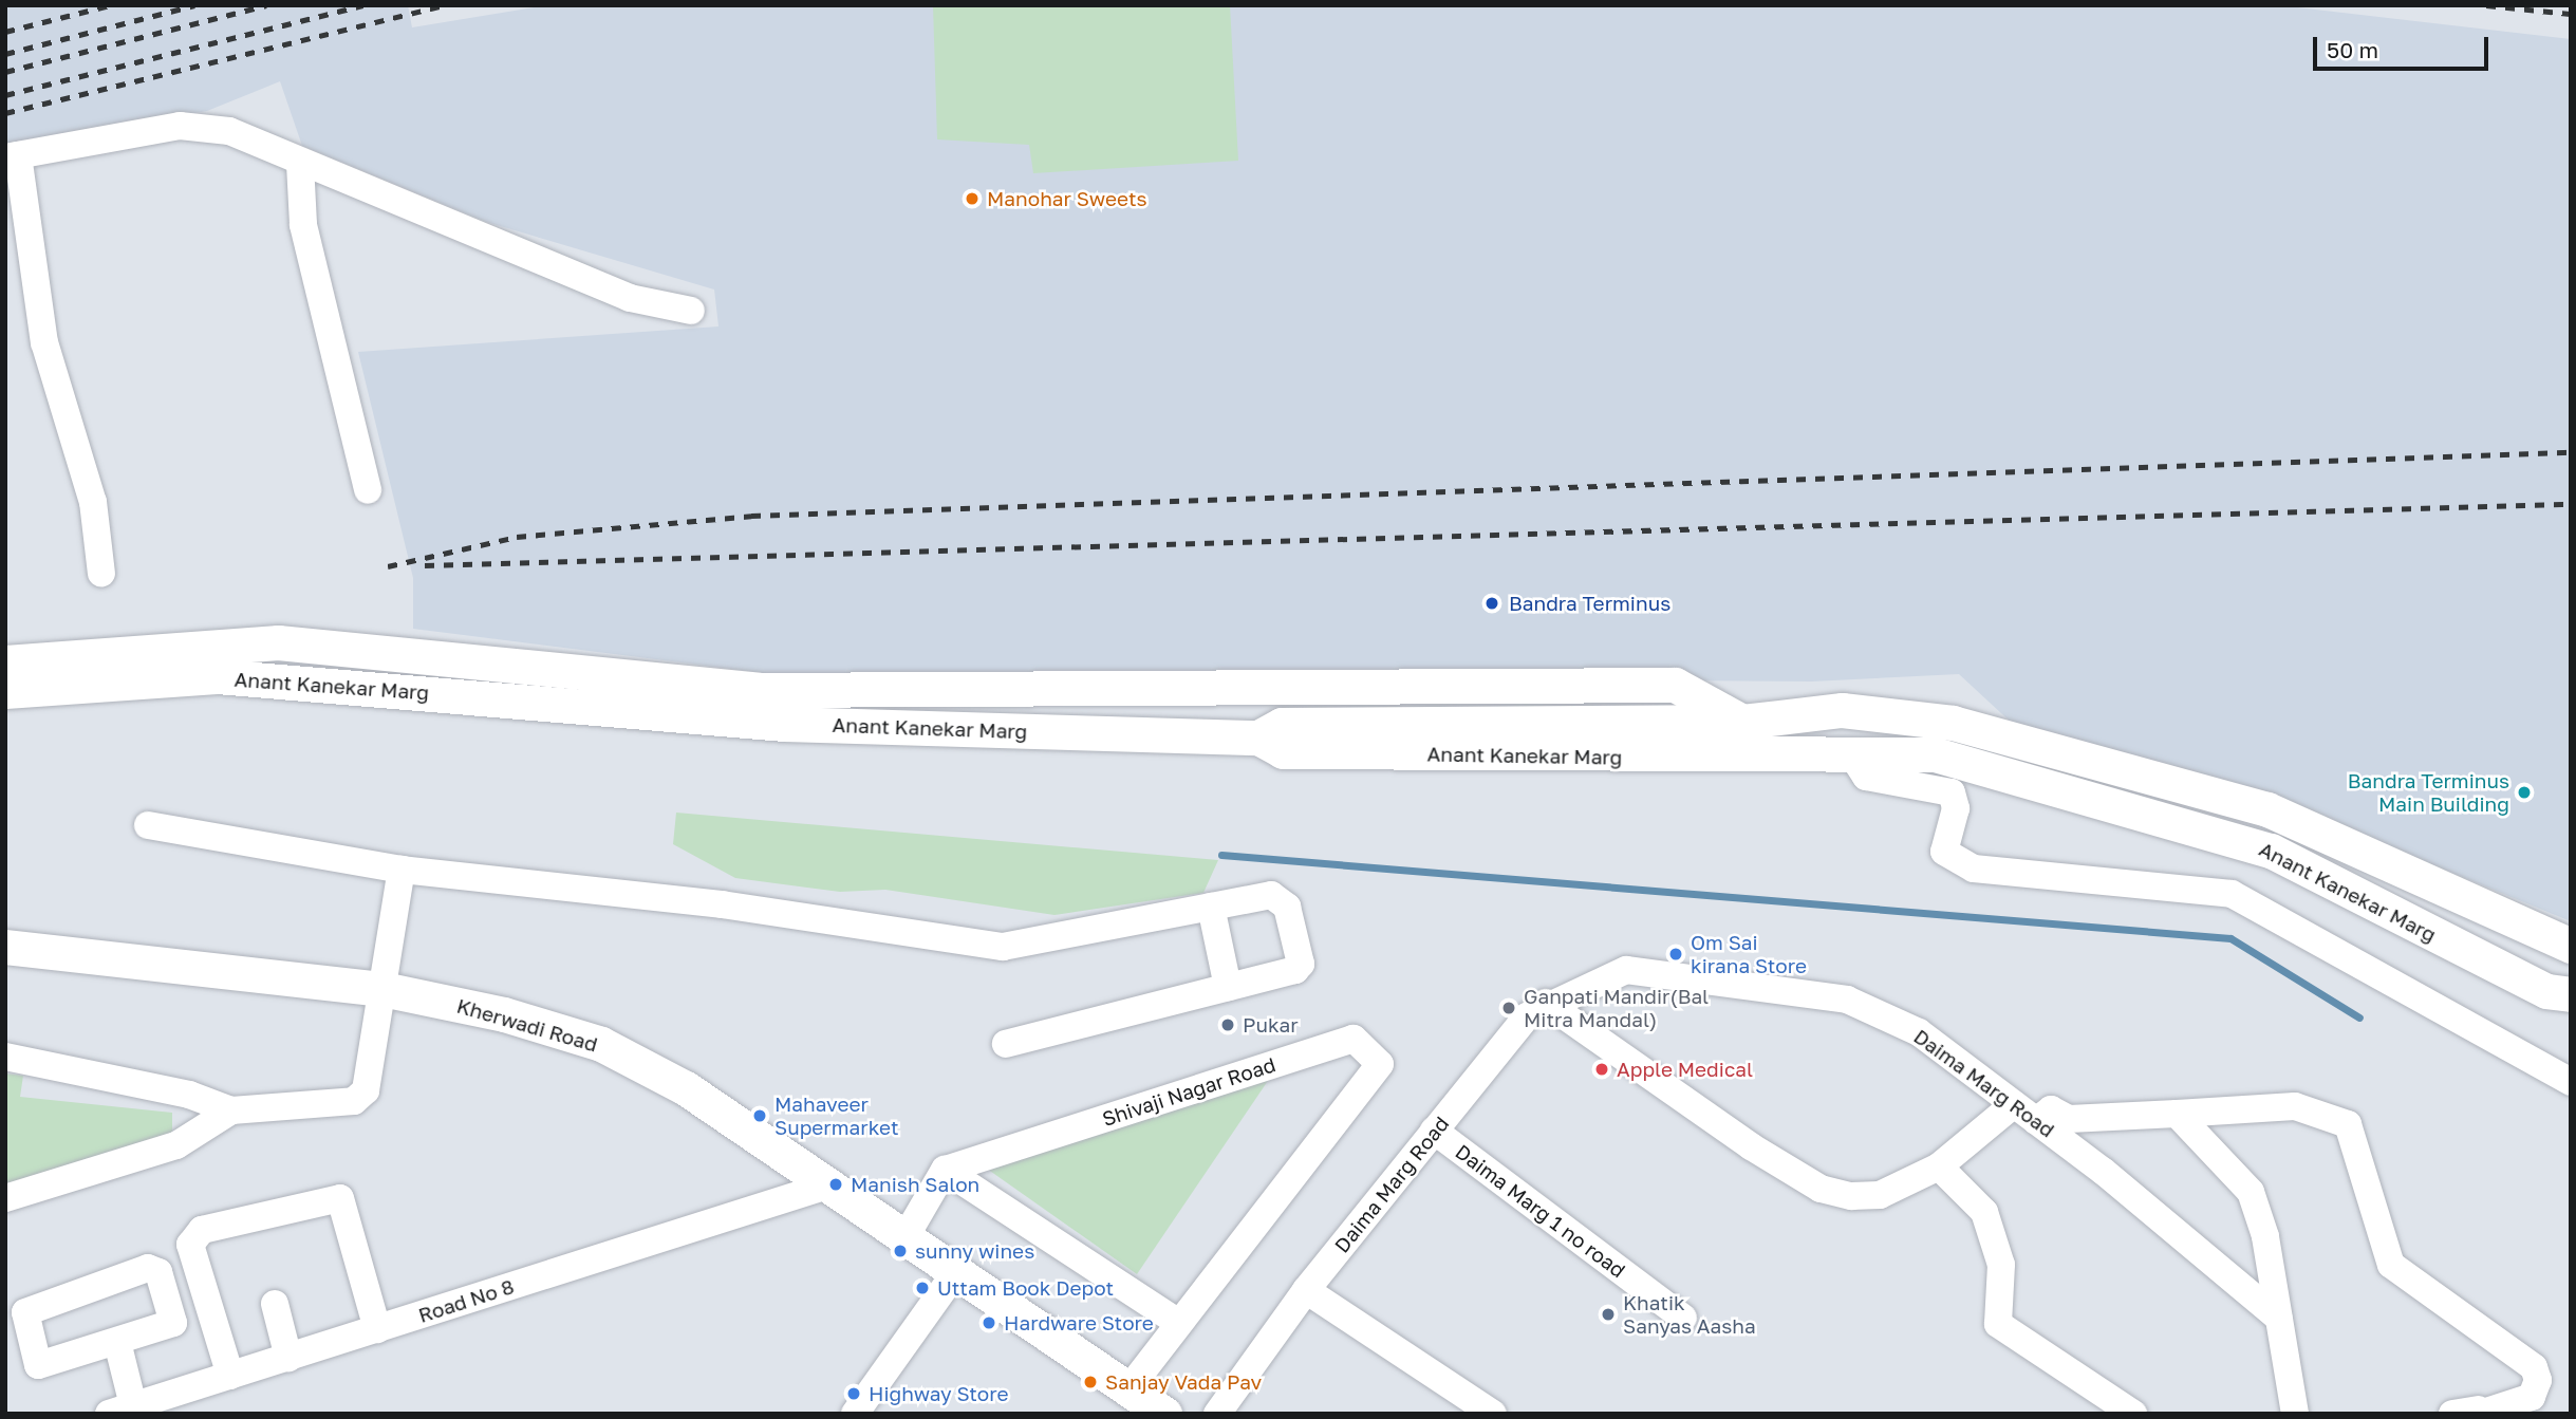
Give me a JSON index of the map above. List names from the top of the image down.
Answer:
{
  "streets": {
    "street": [
      "Anant Kanekar Marg",
      "Kherwadi Road",
      "Daima Marg Road",
      "Shivaji Nagar Road",
      "Daima Marg 1 no road",
      "Road No 8"
    ]
  },
  "crossings": [
    ["Kherwadi Road", "Shivaji Nagar Road"],
    ["Kherwadi Road", "Road No 8"],
    ["Daima Marg Road", "Daima Marg 1 no road"]
  ],
  "places": [
    "Manohar Sweets",
    "Bandra Terminus",
    "Bandra Terminus Main Building",
    "Om Sai kirana Store",
    "Ganpati Mandir(Bal Mitra Mandal)",
    "Pukar",
    "Apple Medical",
    "Mahaveer Supermarket",
    "Manish Salon",
    "sunny wines",
    "Uttam Book Depot",
    "Khatik Sanyas Aasha",
    "Hardware Store",
    "Sanjay Vada Pav",
    "Highway Store"
  ],
  "scale_bar": "50 m"
}
